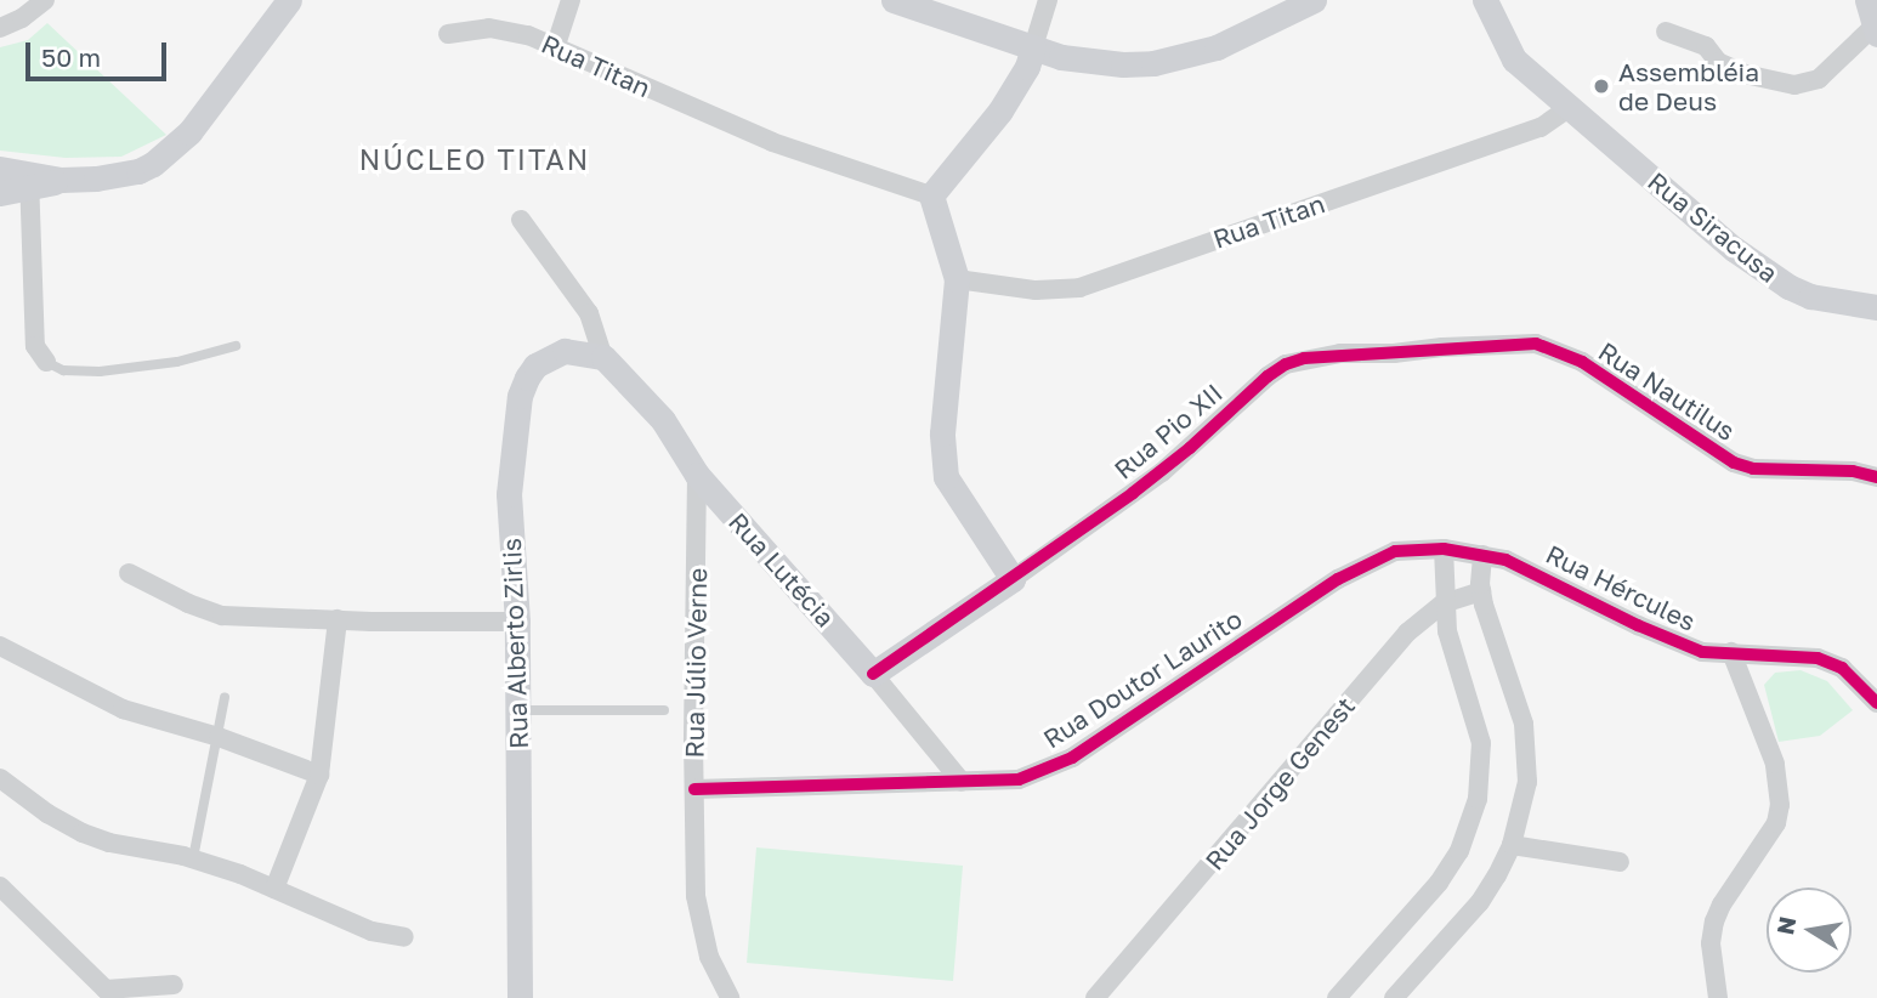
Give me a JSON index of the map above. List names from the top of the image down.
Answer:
{
  "streets": {
    "street": [
      "Rua Titan",
      "Rua Siracusa",
      "Rua Nautilus",
      "Rua Pio XII",
      "Rua Lutécia",
      "Rua Hércules",
      "Rua Alberto Zirlis",
      "Rua Júlio Verne",
      "Rua Doutor Laurito",
      "Rua Jorge Genest"
    ]
  },
  "crossings": [
    ["Rua Titan", "Rua Siracusa"],
    ["Rua Nautilus", "Rua Pio XII"],
    ["Rua Pio XII", "Rua Lutécia"],
    ["Rua Lutécia", "Rua Alberto Zirlis"],
    ["Rua Lutécia", "Rua Júlio Verne"],
    ["Rua Lutécia", "Rua Doutor Laurito"],
    ["Rua Hércules", "Rua Doutor Laurito"],
    ["Rua Júlio Verne", "Rua Doutor Laurito"]
  ],
  "districts": ["NÚCLEO TITAN"],
  "places": ["Assembléia de Deus"],
  "scale_bar": "50 m",
  "north": "left"
}
